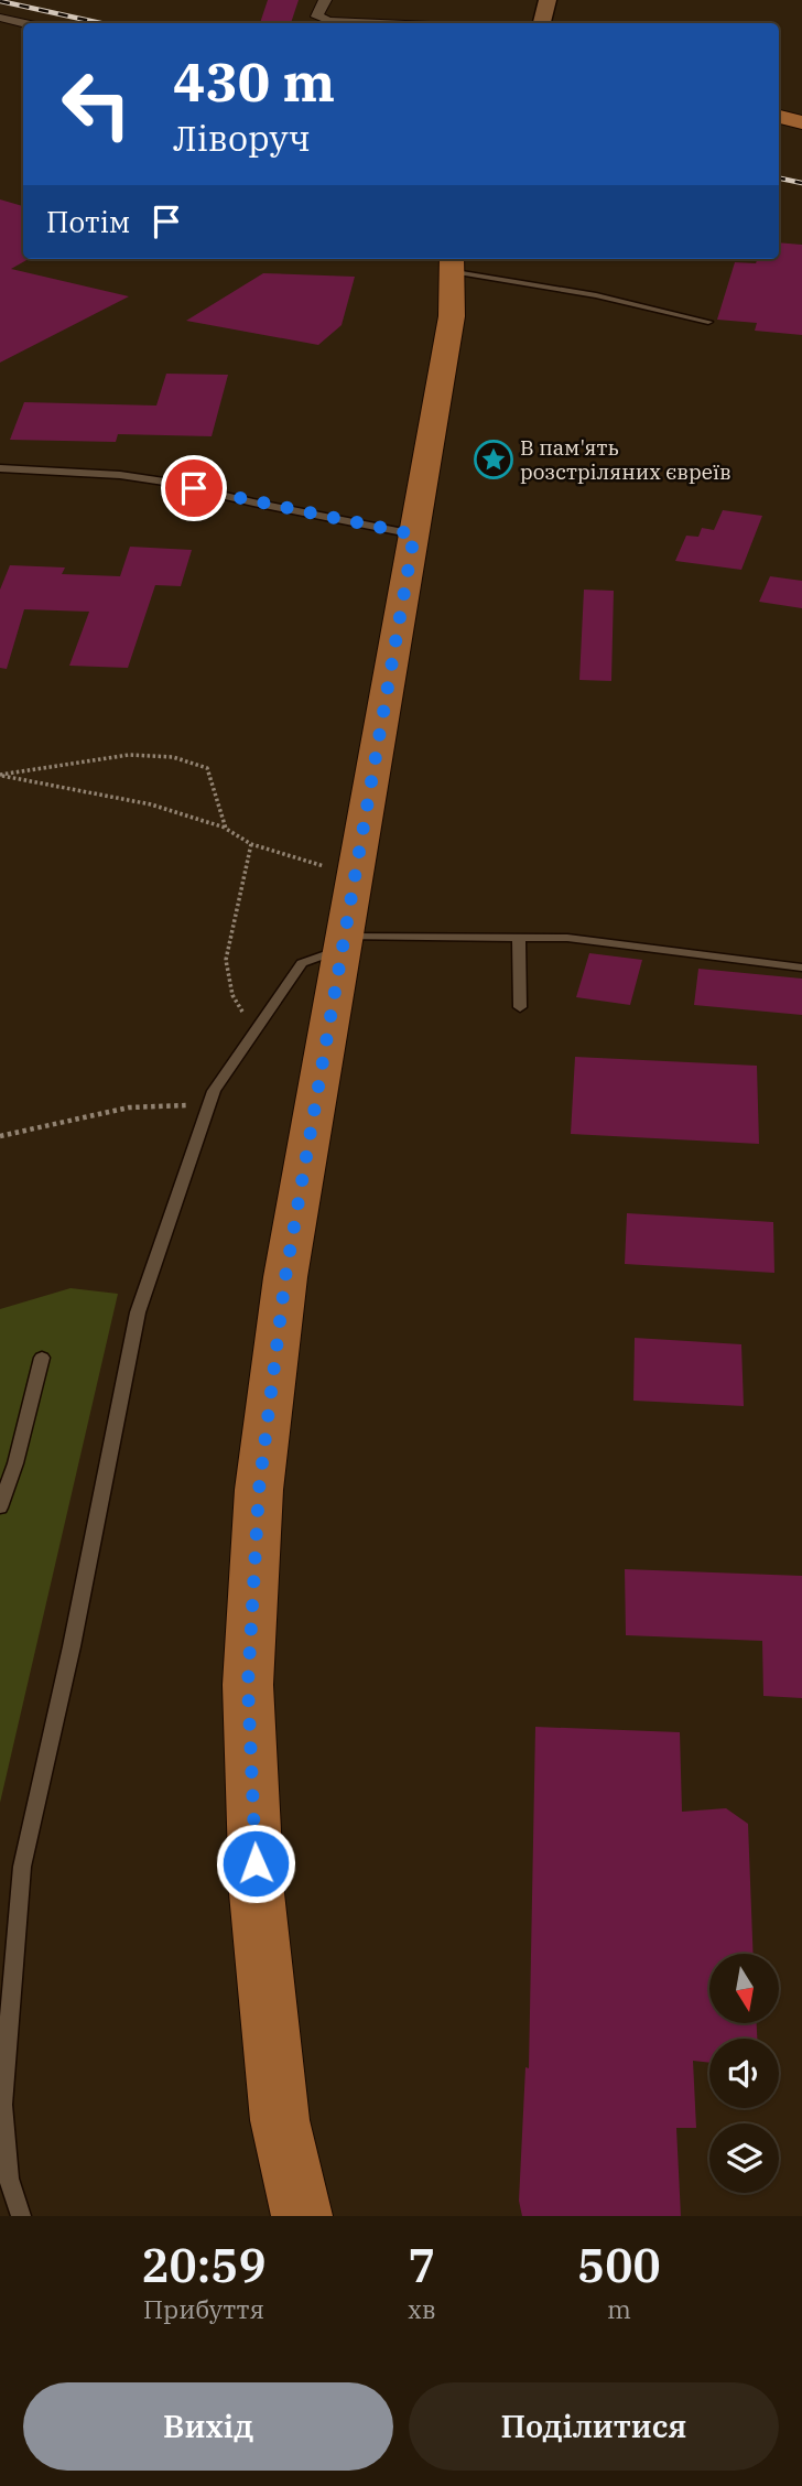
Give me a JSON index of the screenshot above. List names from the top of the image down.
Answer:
{
  "places": {
    "place": ["В пам'ять розстріляних євреїв"]
  },
  "north": "bottom",
  "page": {
    "turn": ["430 m", "Ліворуч"],
    "then": "Потім",
    "eta": [
      "20:59",
      "Прибуття",
      "7",
      "хв",
      "500",
      "m"
    ],
    "buttons": ["Вихід", "Поділитися"]
  }
}
